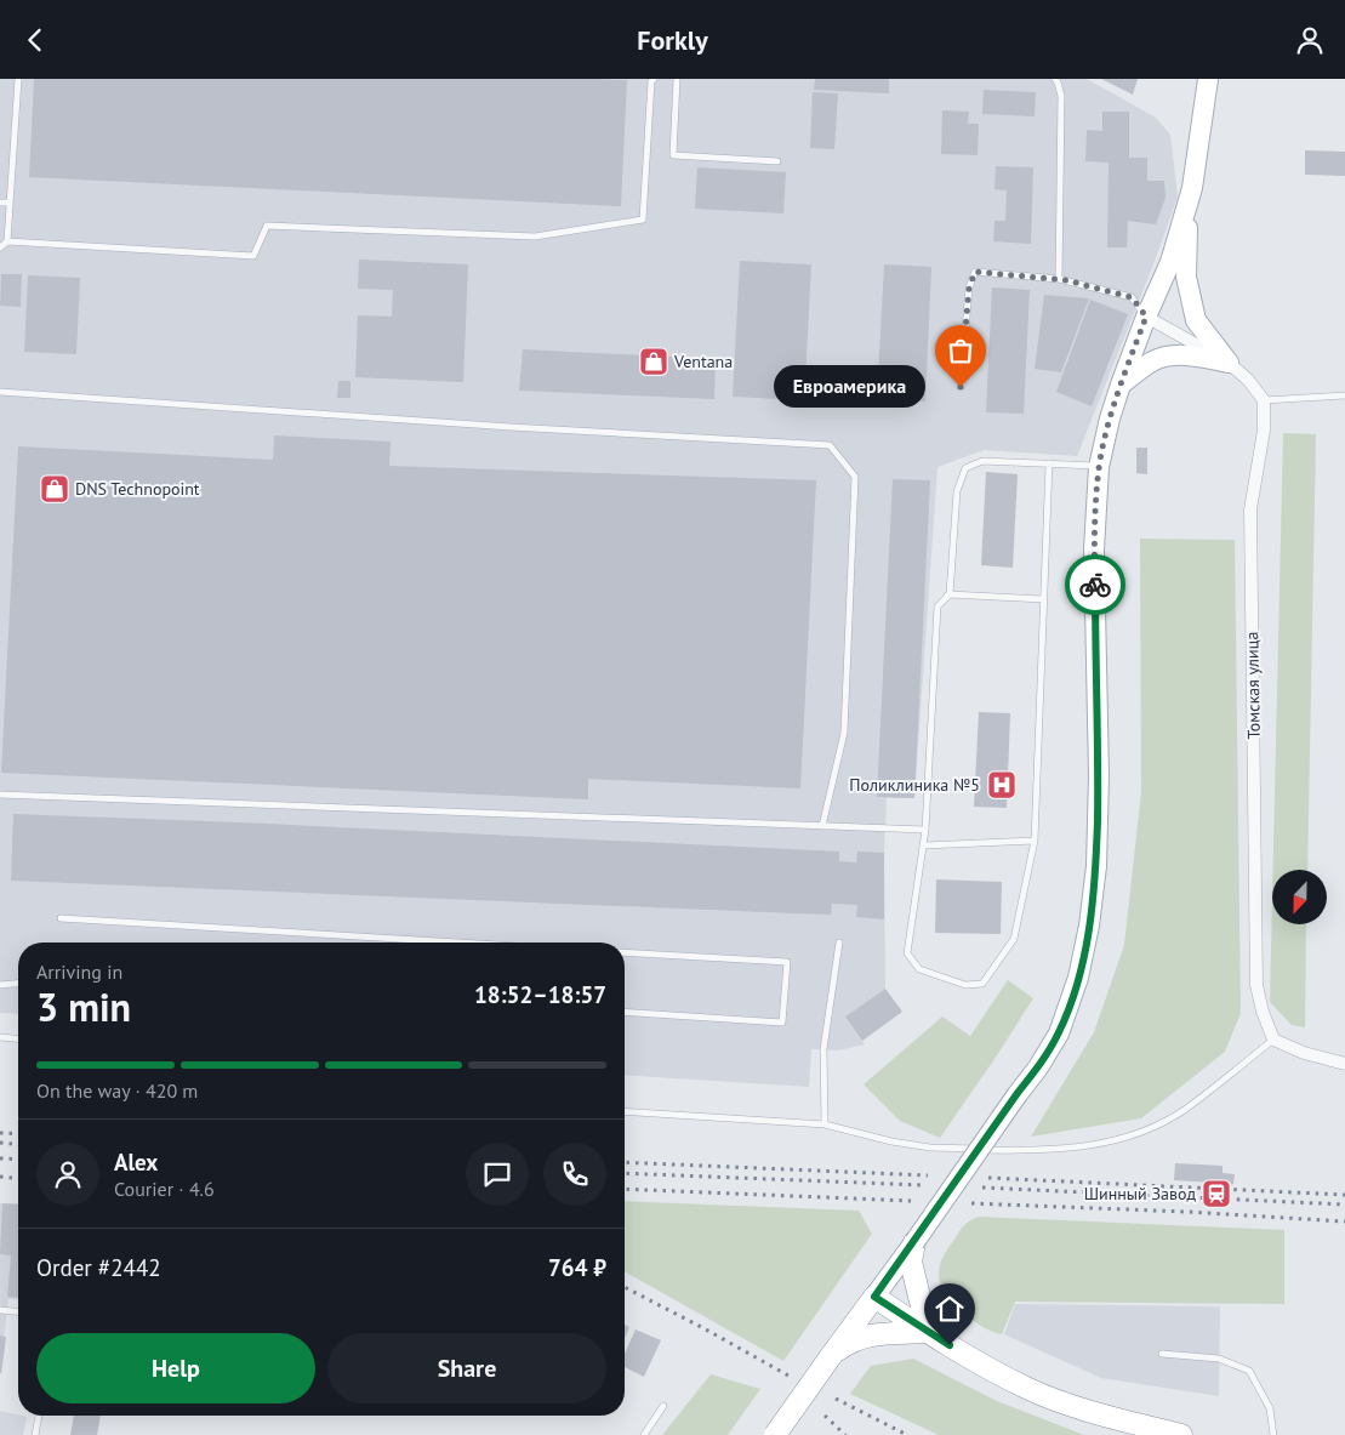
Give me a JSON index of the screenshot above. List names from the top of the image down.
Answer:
{
  "streets": {
    "street": ["Томская улица"]
  },
  "places": {
    "shop": ["Ventana", "DNS Technopoint"],
    "other": ["Евроамерика"],
    "hospital": ["Поликлиника №5"],
    "station": ["Шинный Завод"]
  },
  "north": "bottom",
  "page": {
    "header": "Forkly",
    "bubble": "Евроамерика",
    "heading": ["3 min", "Arriving in", "18:52–18:57"],
    "panel": [
      "Alex",
      "Courier · 4.6",
      "Order #2442",
      "764 ₽"
    ],
    "bar": "On the way · 420 m",
    "buttons": ["Help", "Share"]
  }
}
